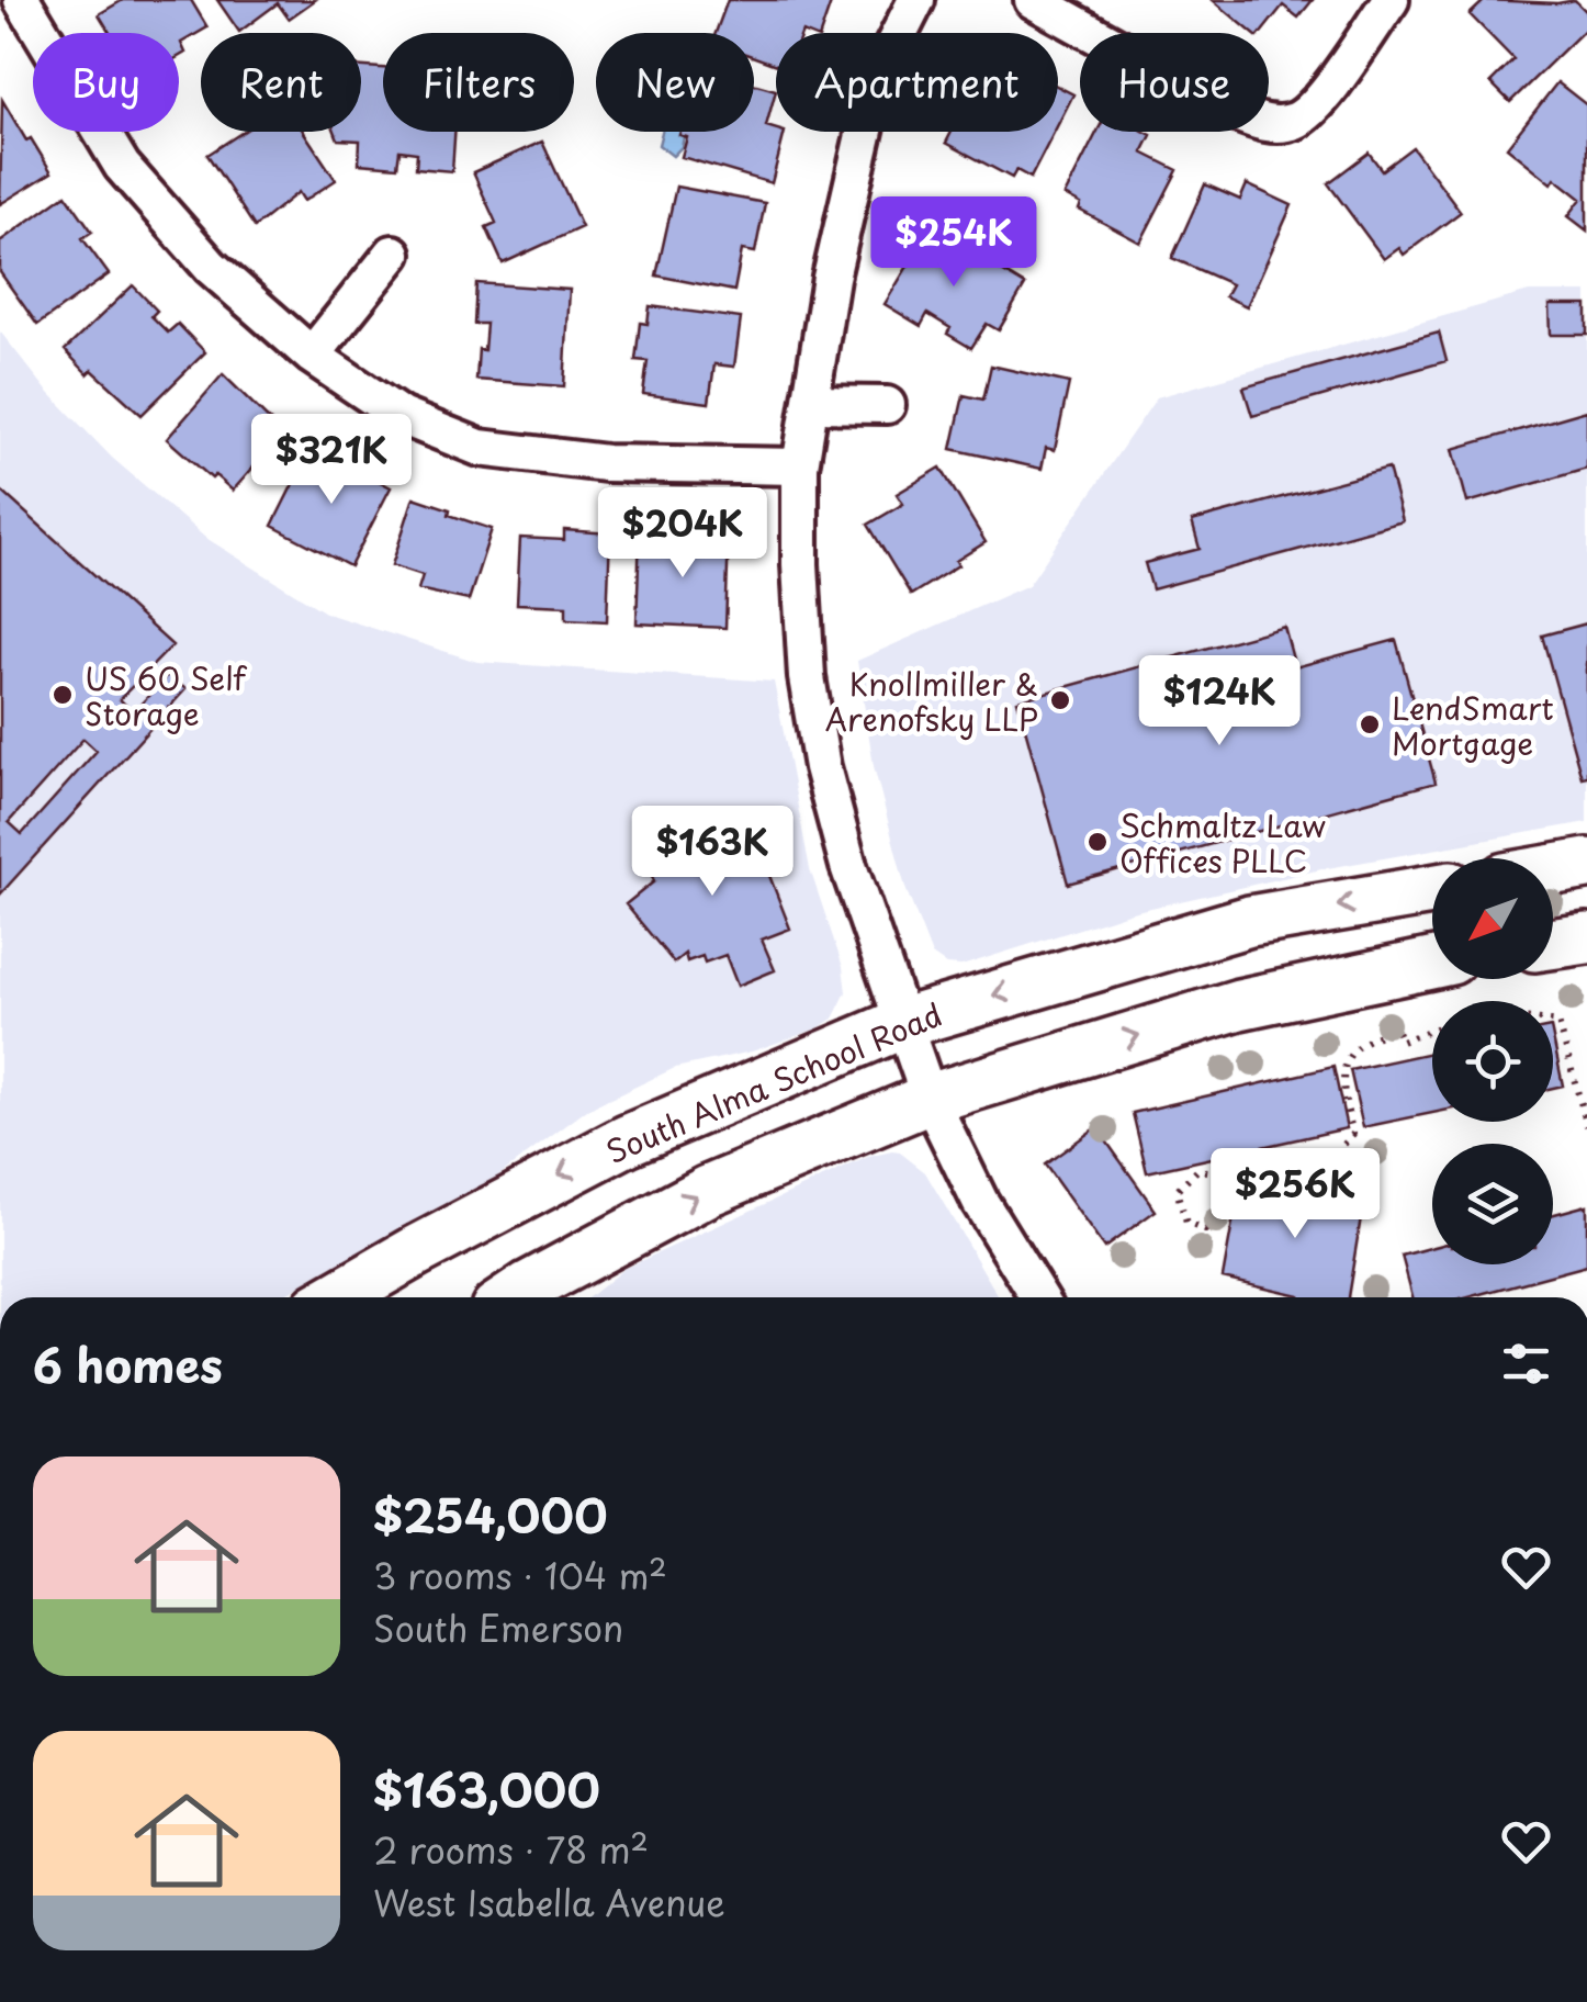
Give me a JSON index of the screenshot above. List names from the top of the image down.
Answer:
{
  "streets": {
    "main road": ["South Alma School Road"]
  },
  "places": [
    "US 60 Self Storage",
    "Knollmiller & Arenofsky LLP",
    "LendSmart Mortgage",
    "Schmaltz Law Offices PLLC"
  ],
  "north": "bottom left",
  "page": {
    "chip": [
      "Buy",
      "Rent",
      "Filters",
      "New",
      "Apartment",
      "House"
    ],
    "price": [
      "$254K",
      "$321K",
      "$204K",
      "$124K",
      "$163K",
      "$256K"
    ],
    "heading": "6 homes",
    "list": [
      {
        "name": "$254,000",
        "note": "3 rooms · 104 m² · South Emerson"
      },
      {
        "name": "$163,000",
        "note": "2 rooms · 78 m² · West Isabella Avenue"
      }
    ]
  }
}
